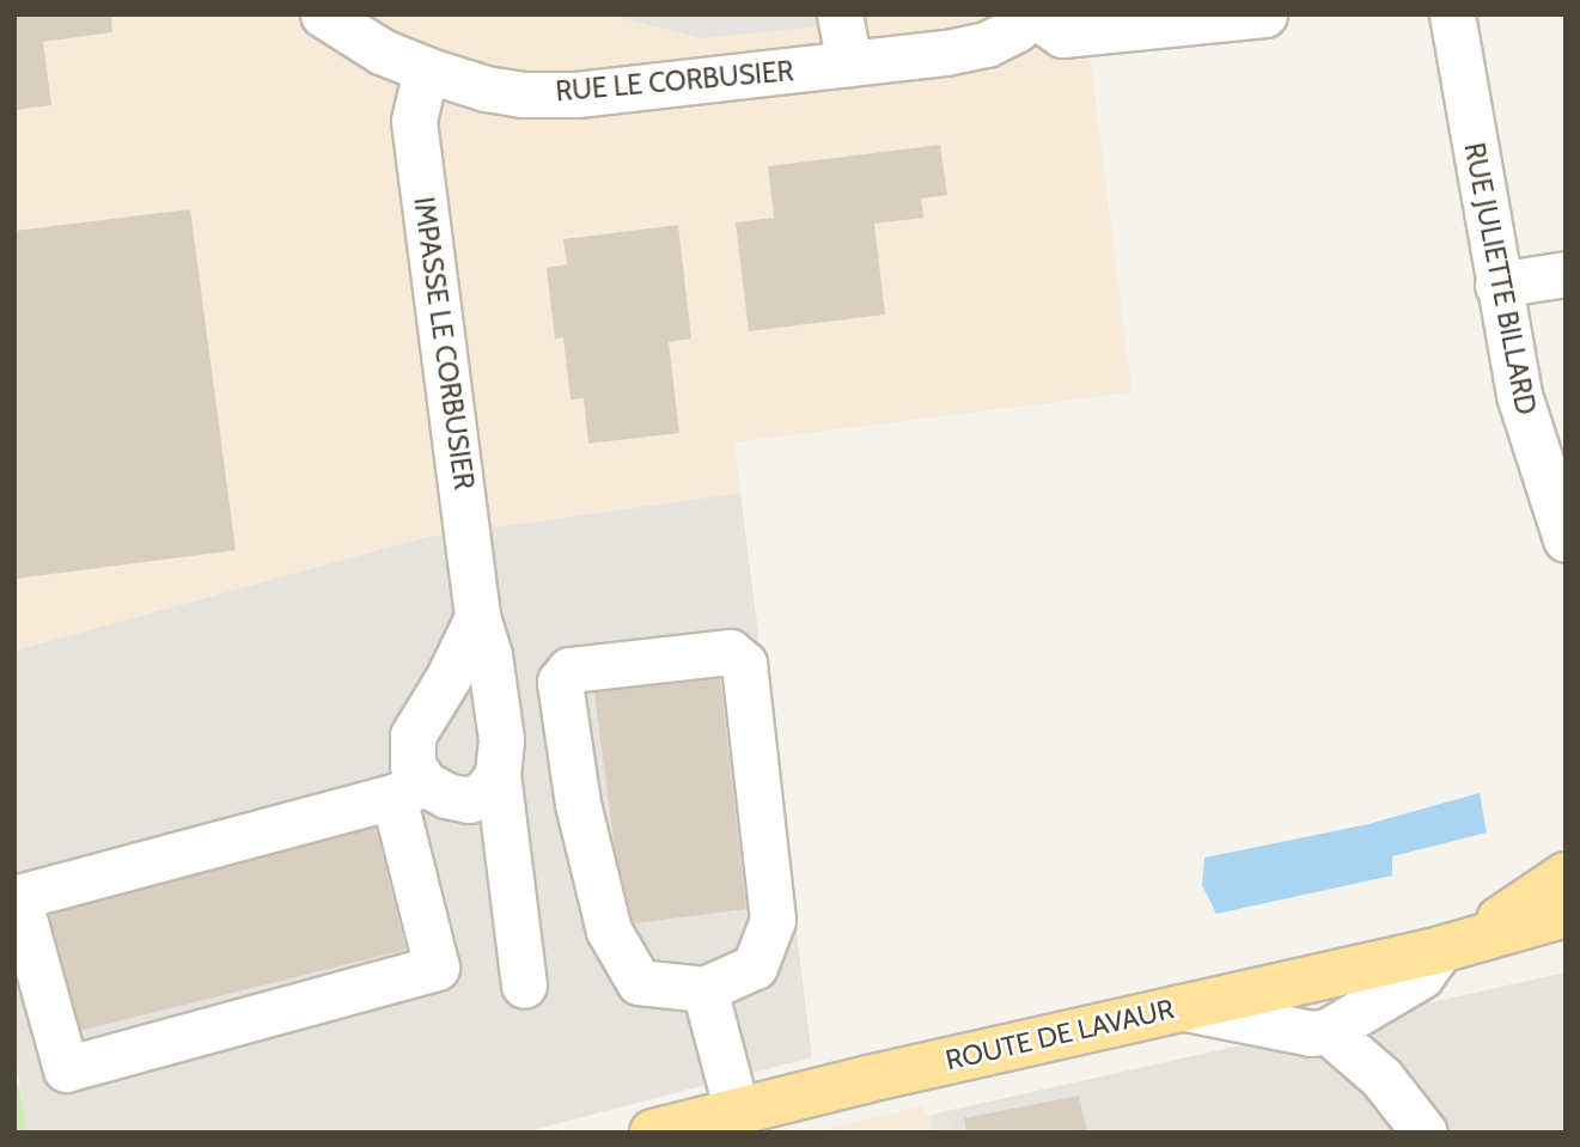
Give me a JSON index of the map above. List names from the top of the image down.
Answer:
{
  "streets": {
    "main road": ["ROUTE DE LAVAUR"],
    "street": ["RUE LE CORBUSIER", "RUE JULIETTE BILLARD", "IMPASSE LE CORBUSIER"]
  },
  "crossings": [
    ["RUE LE CORBUSIER", "IMPASSE LE CORBUSIER"]
  ]
}
